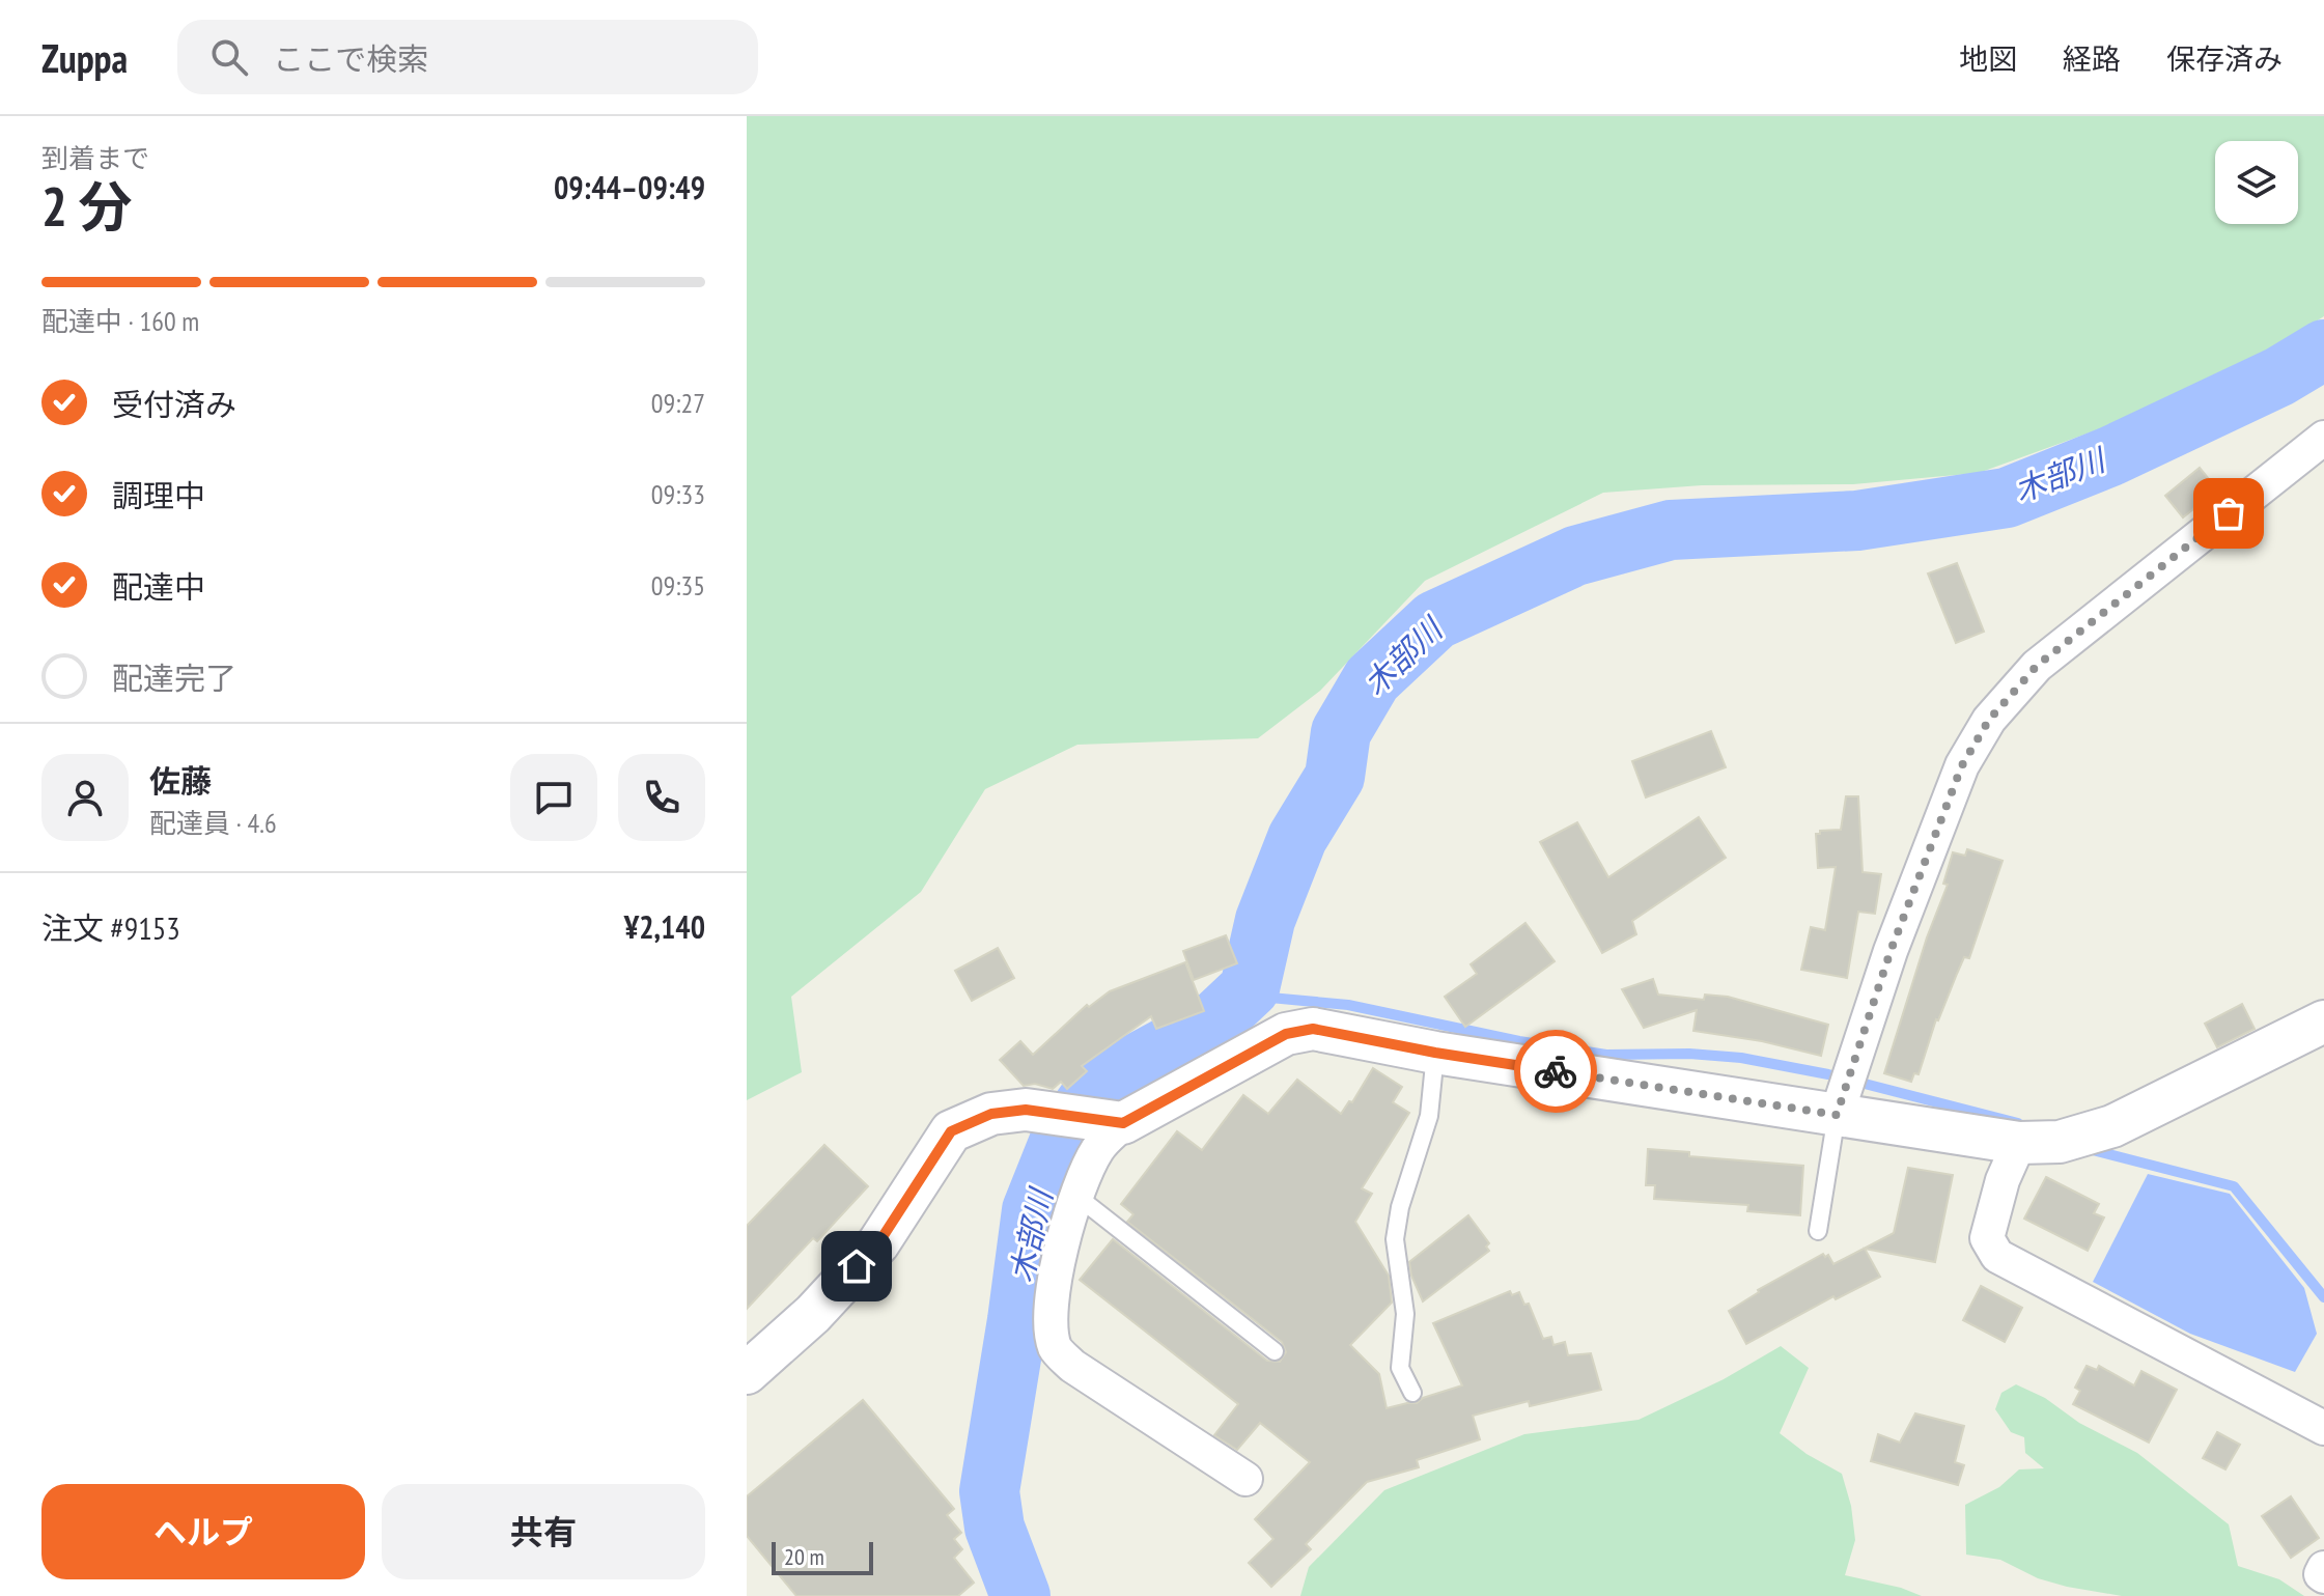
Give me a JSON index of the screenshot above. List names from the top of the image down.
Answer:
{
  "water": ["木部川"],
  "scale_bar": "20 m",
  "page": {
    "header": "Zuppa",
    "search": "ここで検索",
    "nav": ["地図", "経路", "保存済み"],
    "heading": ["2 分", "到着まで", "09:44–09:49"],
    "panel": [
      "佐藤",
      "配達員 · 4.6",
      "注文 #9153",
      "¥2,140"
    ],
    "bar": "配達中 · 160 m",
    "list": [
      ["受付済み", "09:27"],
      ["調理中", "09:33"],
      ["配達中", "09:35"],
      "配達完了"
    ],
    "buttons": ["ヘルプ", "共有"],
    "scale": "20 m"
  }
}
